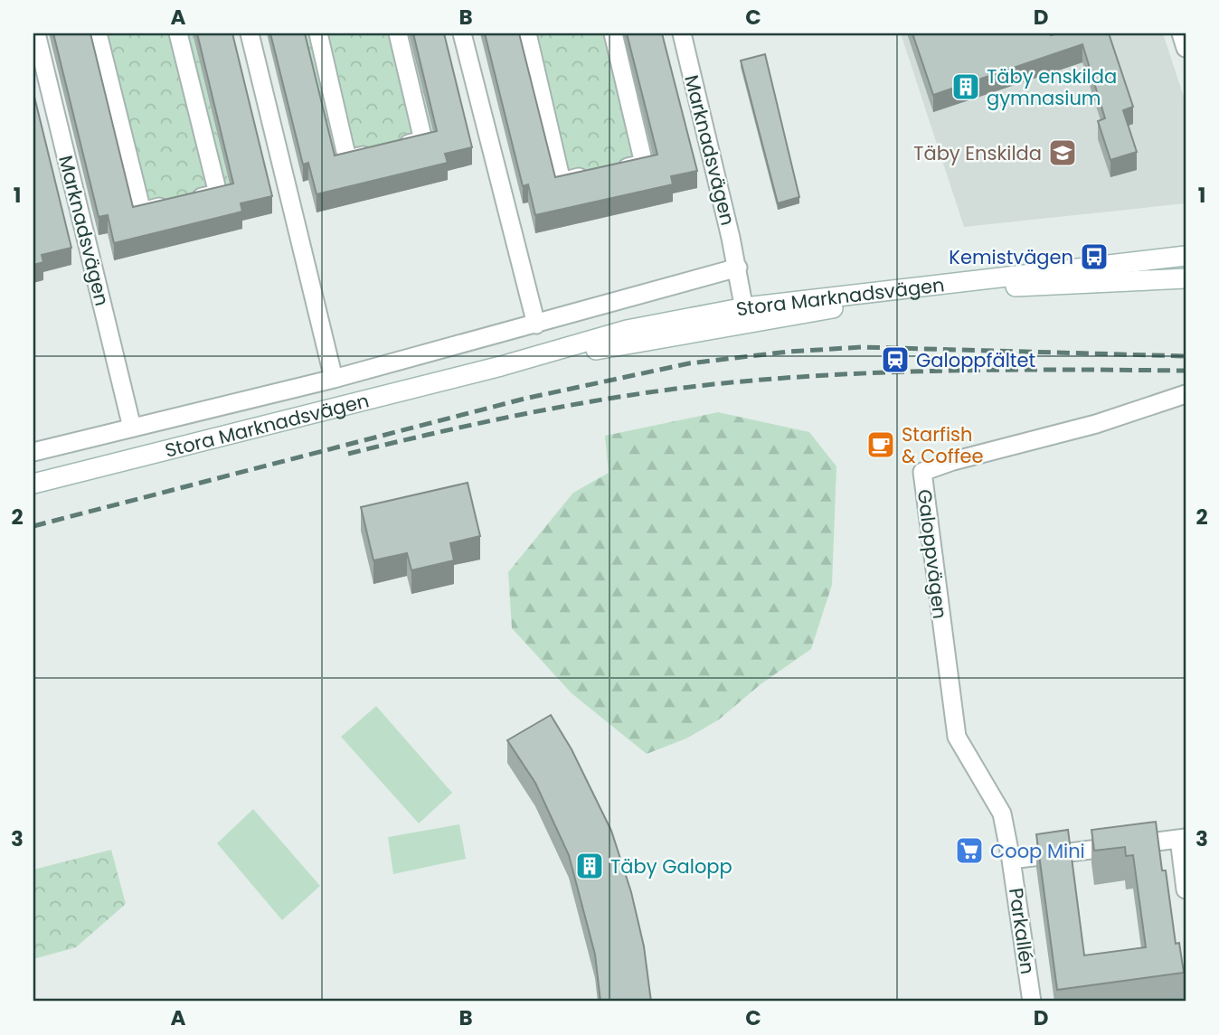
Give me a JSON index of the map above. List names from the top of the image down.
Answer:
{
  "streets": {
    "street": [
      "Marknadsvägen",
      "Stora Marknadsvägen",
      "Galoppvägen",
      "Parkallén"
    ]
  },
  "crossings": [
    ["Marknadsvägen", "Stora Marknadsvägen"],
    ["Galoppvägen", "Parkallén"]
  ],
  "places": {
    "building": ["Täby enskilda gymnasium", "Täby Galopp"],
    "school or university": ["Täby Enskilda"],
    "bus stop": ["Kemistvägen"],
    "station": ["Galoppfältet"],
    "cafe": ["Starfish & Coffee"],
    "supermarket": ["Coop Mini"]
  },
  "grid": {
    "columns": [
      "A",
      "B",
      "C",
      "D"
    ],
    "rows": ["1", "2", "3"]
  }
}
